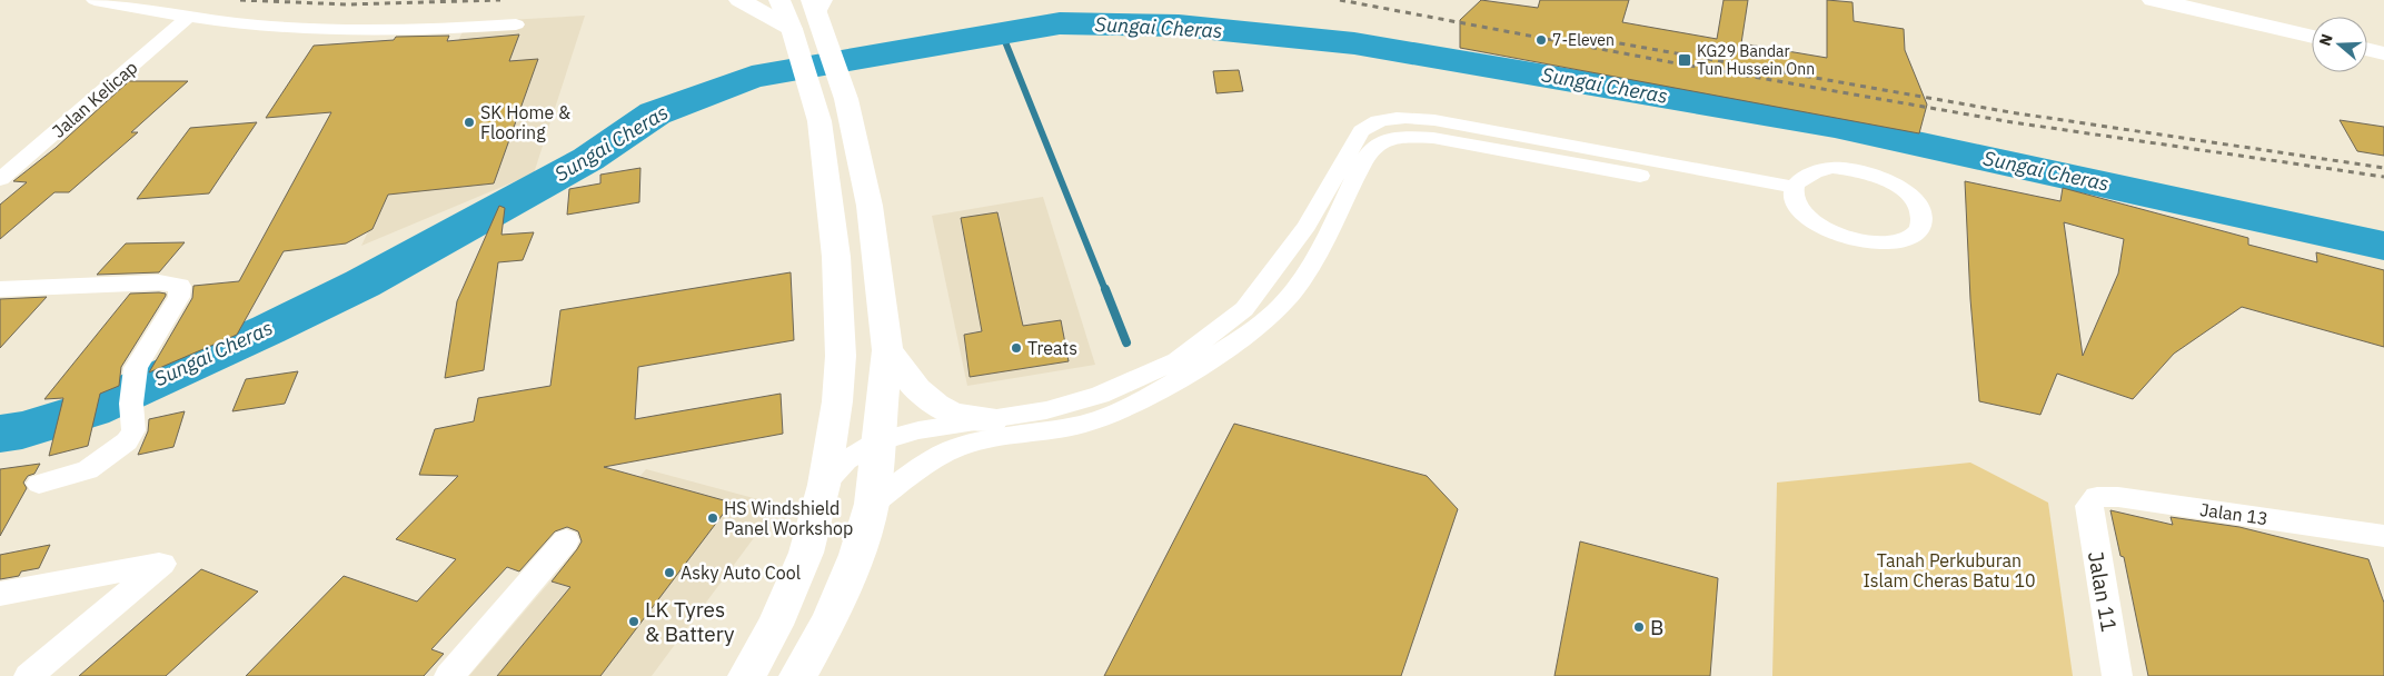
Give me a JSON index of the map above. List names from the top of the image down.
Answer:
{
  "streets": {
    "street": ["Jalan Kelicap", "Jalan 13", "Jalan 11"]
  },
  "crossings": [
    ["Jalan 13", "Jalan 11"]
  ],
  "water": ["Sungai Cheras"],
  "parks": ["Tanah Perkuburan Islam Cheras Batu 10"],
  "places": {
    "other": [
      "7-Eleven",
      "SK Home & Flooring",
      "Treats",
      "HS Windshield Panel Workshop",
      "Asky Auto Cool",
      "LK Tyres & Battery",
      "B"
    ],
    "transit": ["KG29 Bandar Tun Hussein Onn"]
  },
  "north": "left"
}
